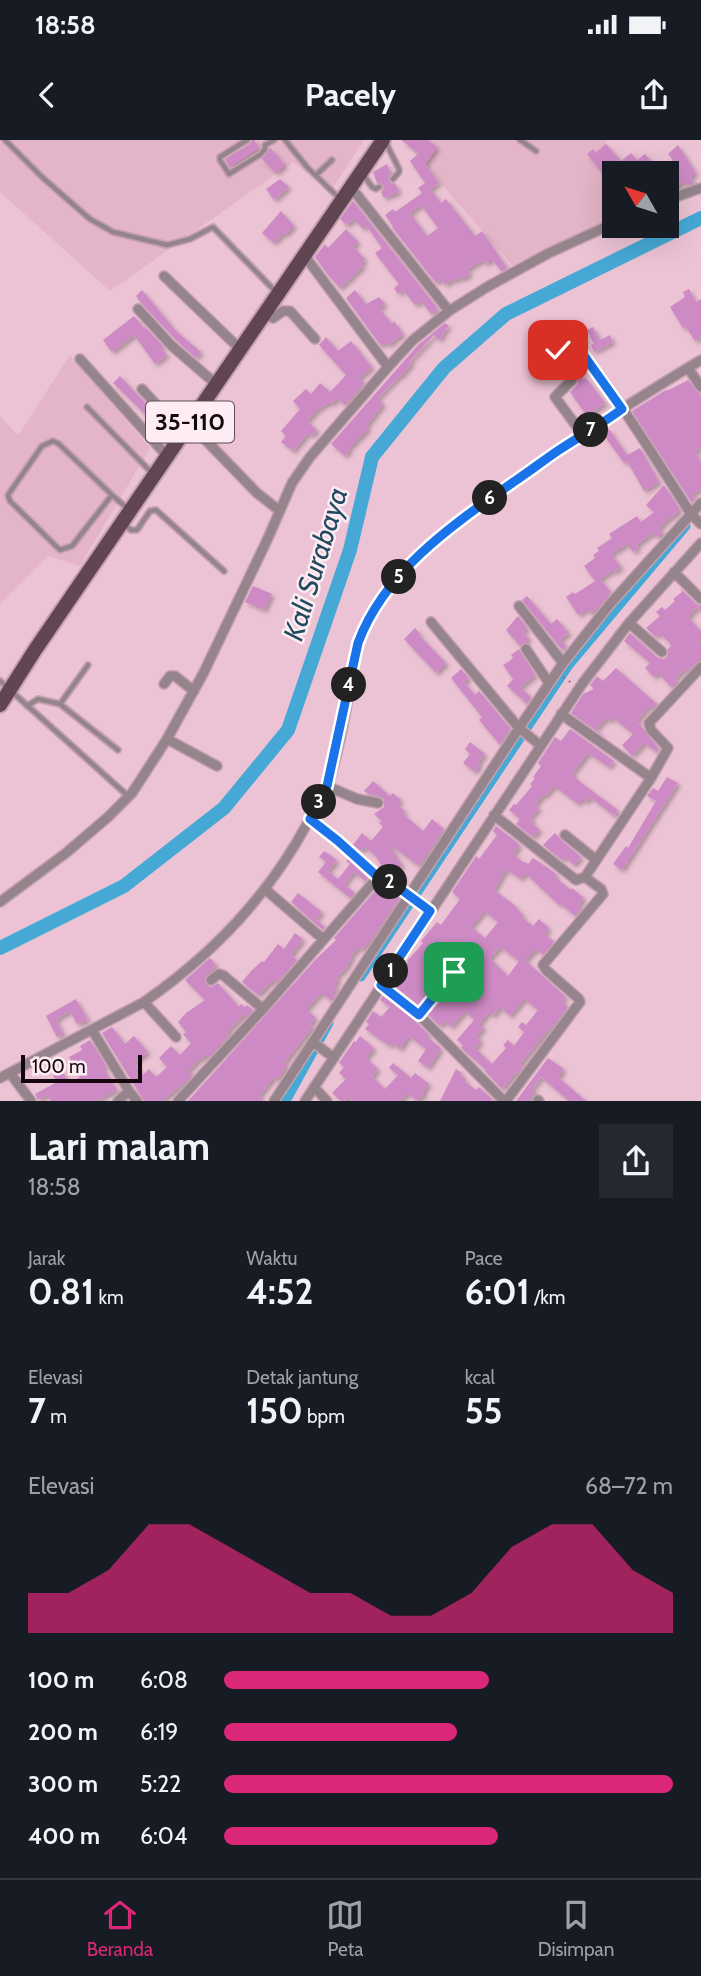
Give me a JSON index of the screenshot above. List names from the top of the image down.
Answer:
{
  "streets": {
    "main road": ["35-110"]
  },
  "water": ["Kali Surabaya"],
  "scale_bar": "100 m",
  "north": "top left",
  "page": {
    "status": "18:58",
    "header": "Pacely",
    "pins": [
      "7",
      "6",
      "5",
      "4",
      "3",
      "2",
      "1"
    ],
    "scale": "100 m",
    "heading": ["Lari malam", "18:58"],
    "stats": [
      ["Jarak", "0.81 km"],
      ["Waktu", "4:52"],
      ["Pace", "6:01 /km"],
      ["Elevasi", "7 m"],
      ["Detak jantung", "150 bpm"],
      ["kcal", "55"]
    ],
    "chart": ["Elevasi", "68–72 m"],
    "list": [
      {
        "name": "100 m",
        "note": "6:08"
      },
      {
        "name": "200 m",
        "note": "6:19"
      },
      {
        "name": "300 m",
        "note": "5:22"
      },
      {
        "name": "400 m",
        "note": "6:04"
      }
    ],
    "tabs": ["Beranda", "Peta", "Disimpan"]
  }
}
